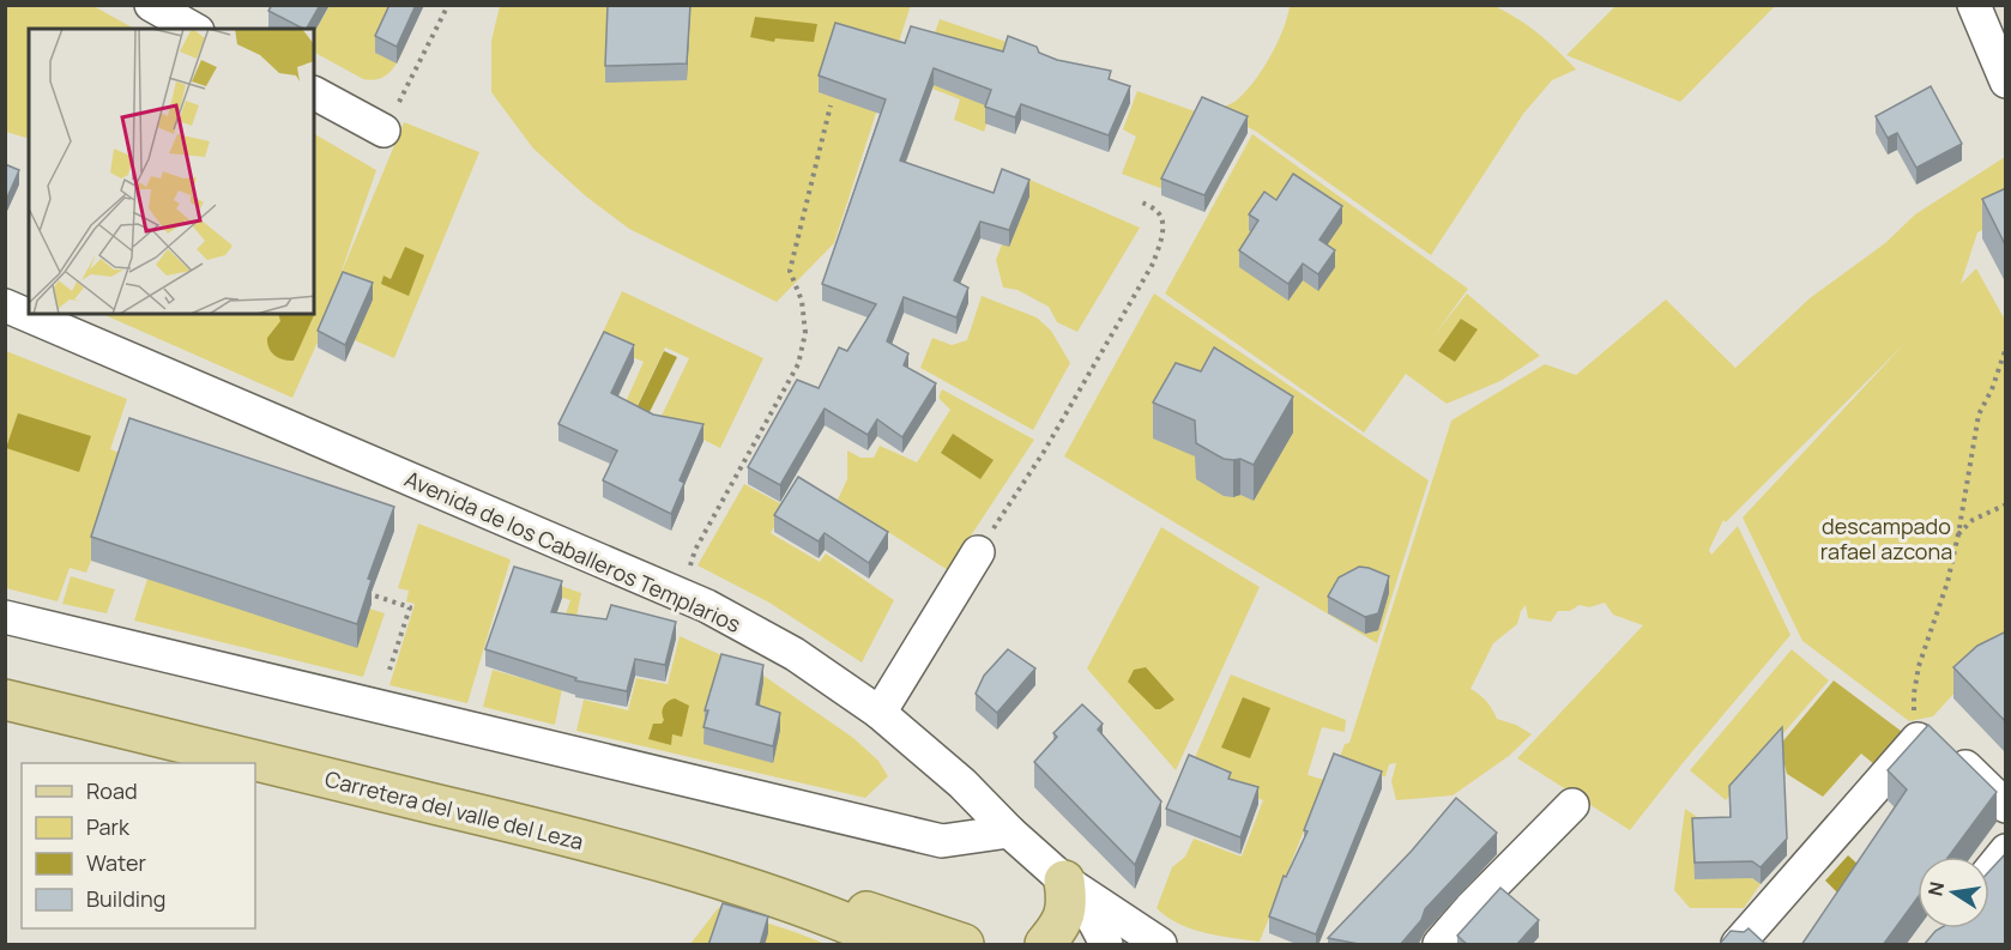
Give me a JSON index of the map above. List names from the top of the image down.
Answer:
{
  "streets": {
    "main road": ["Carretera del valle del Leza"],
    "street": ["Avenida de los Caballeros Templarios"]
  },
  "parks": ["descampado rafael azcona"],
  "legend": [
    "Road",
    "Park",
    "Water",
    "Building"
  ],
  "north": "left"
}
